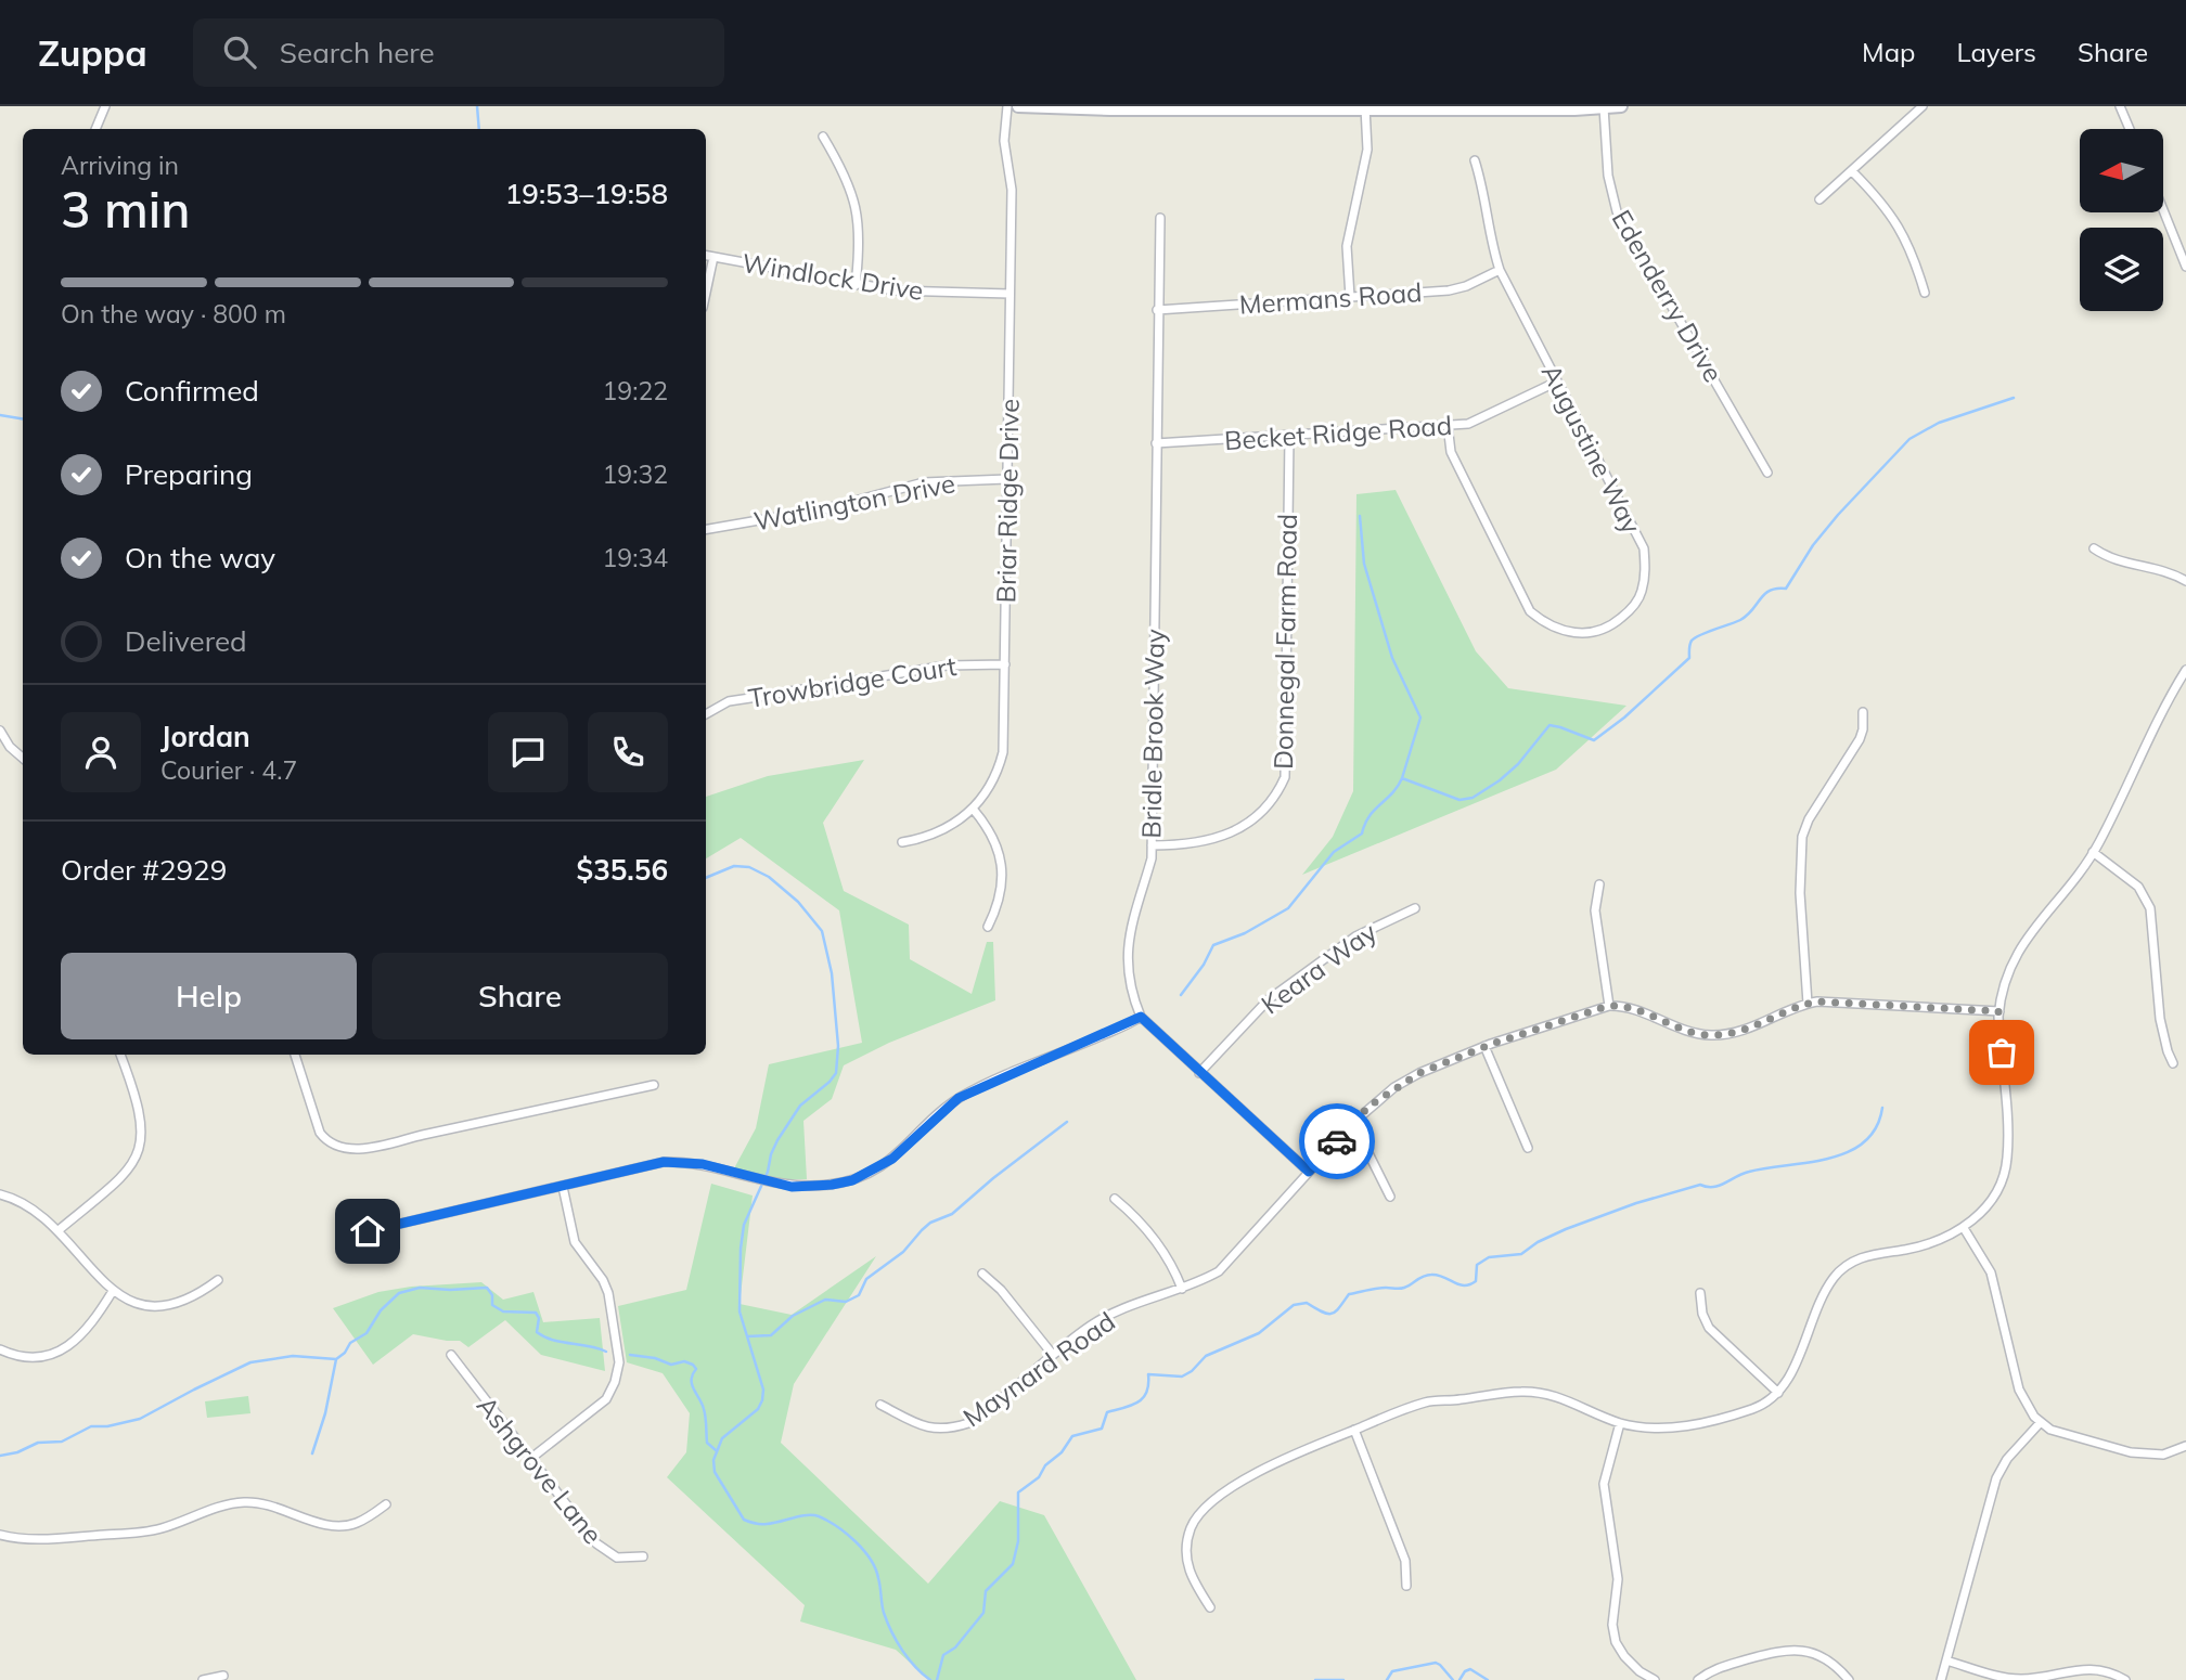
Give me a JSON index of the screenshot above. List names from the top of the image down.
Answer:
{
  "streets": {
    "street": [
      "Windlock Drive",
      "Edenderry Drive",
      "Mermans Road",
      "Becket Ridge Road",
      "Augustine Way",
      "Briar Ridge Drive",
      "Watlington Drive",
      "Donnegal Farm Road",
      "Trowbridge Court",
      "Bridle Brook Way",
      "Keara Way",
      "Maynard Road",
      "Ashgrove Lane"
    ]
  },
  "crossings": [
    ["Windlock Drive", "Briar Ridge Drive"],
    ["Mermans Road", "Augustine Way"],
    ["Mermans Road", "Bridle Brook Way"],
    ["Becket Ridge Road", "Augustine Way"],
    ["Becket Ridge Road", "Donnegal Farm Road"],
    ["Becket Ridge Road", "Bridle Brook Way"],
    ["Briar Ridge Drive", "Watlington Drive"],
    ["Briar Ridge Drive", "Trowbridge Court"],
    ["Donnegal Farm Road", "Bridle Brook Way"],
    ["Bridle Brook Way", "Keara Way"],
    ["Bridle Brook Way", "Maynard Road"]
  ],
  "north": "left",
  "page": {
    "header": "Zuppa",
    "search": "Search here",
    "nav": ["Map", "Layers", "Share"],
    "heading": ["3 min", "Arriving in", "19:53–19:58"],
    "panel": [
      "Jordan",
      "Courier · 4.7",
      "Order #2929",
      "$35.56"
    ],
    "bar": "On the way · 800 m",
    "list": [
      ["Confirmed", "19:22"],
      ["Preparing", "19:32"],
      ["On the way", "19:34"],
      "Delivered"
    ],
    "buttons": ["Help", "Share"]
  }
}
